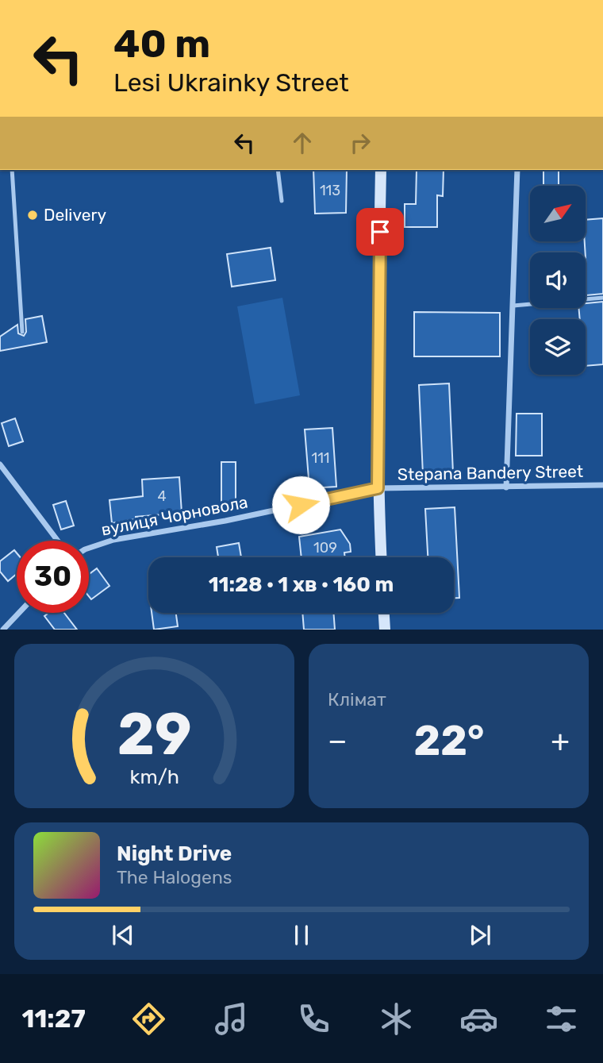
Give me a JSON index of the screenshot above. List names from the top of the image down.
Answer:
{
  "streets": {
    "street": ["Stepana Bandery Street", "вулиця Чорновола"]
  },
  "crossings": [
    ["Stepana Bandery Street", "вулиця Чорновола"]
  ],
  "places": ["Delivery"],
  "house_numbers": [
    "113",
    "111",
    "4",
    "109"
  ],
  "north": "top right",
  "page": {
    "turn": ["40 m", "Lesi Ukrainky Street"],
    "limit": "30",
    "trip": "11:28 · 1 хв · 160 m",
    "tile": "Клімат",
    "heat": ["−", "22°", "+"],
    "song": ["Night Drive", "The Halogens"],
    "tabs": "11:27",
    "gauge": ["29", "km/h"]
  }
}
